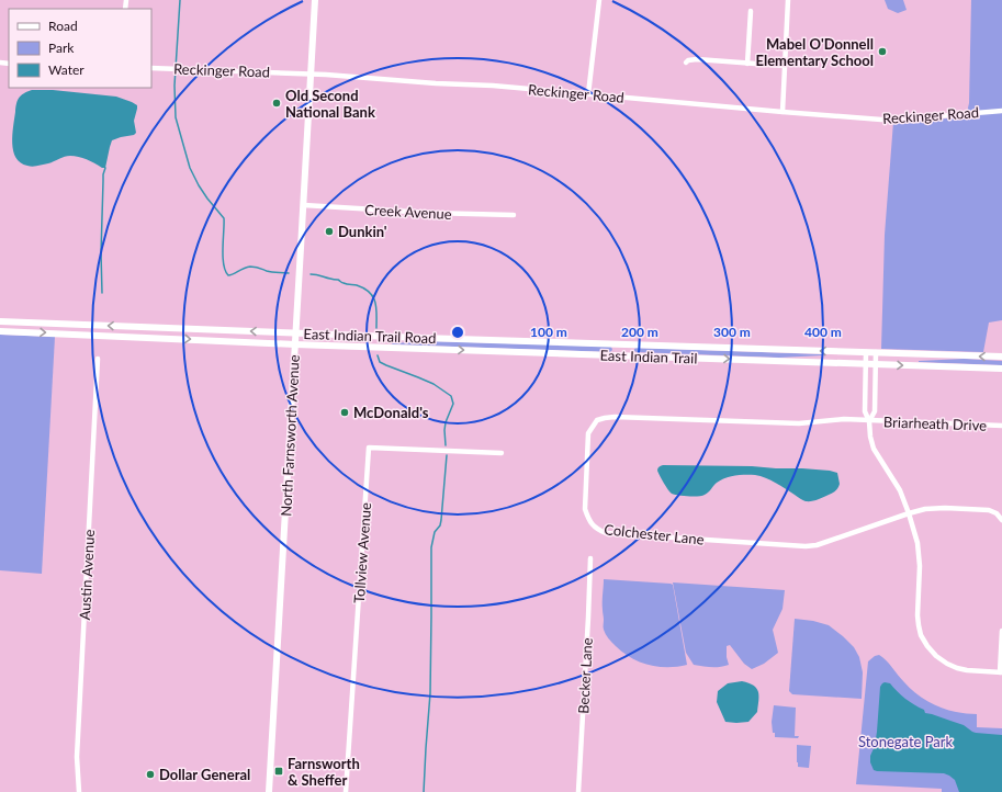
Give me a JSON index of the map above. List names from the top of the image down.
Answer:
{
  "streets": {
    "main road": ["East Indian Trail Road", "East Indian Trail", "North Farnsworth Avenue"],
    "street": [
      "Reckinger Road",
      "Creek Avenue",
      "Briarheath Drive",
      "Colchester Lane",
      "Tollview Avenue",
      "Austin Avenue",
      "Becker Lane"
    ]
  },
  "crossings": [
    ["Reckinger Road", "North Farnsworth Avenue"],
    ["Creek Avenue", "North Farnsworth Avenue"],
    ["East Indian Trail Road", "East Indian Trail"],
    ["East Indian Trail Road", "North Farnsworth Avenue"],
    ["East Indian Trail", "North Farnsworth Avenue"],
    ["Briarheath Drive", "Colchester Lane"]
  ],
  "one_way": ["East Indian Trail"],
  "parks": ["Stonegate Park"],
  "places": {
    "other": [
      "Mabel O'Donnell Elementary School",
      "Old Second National Bank",
      "Dunkin'",
      "McDonald's",
      "Dollar General"
    ],
    "transit": ["Farnsworth & Sheffer"]
  },
  "legend": ["Road", "Park", "Water"],
  "rings": [
    "100 m",
    "200 m",
    "300 m",
    "400 m"
  ]
}
